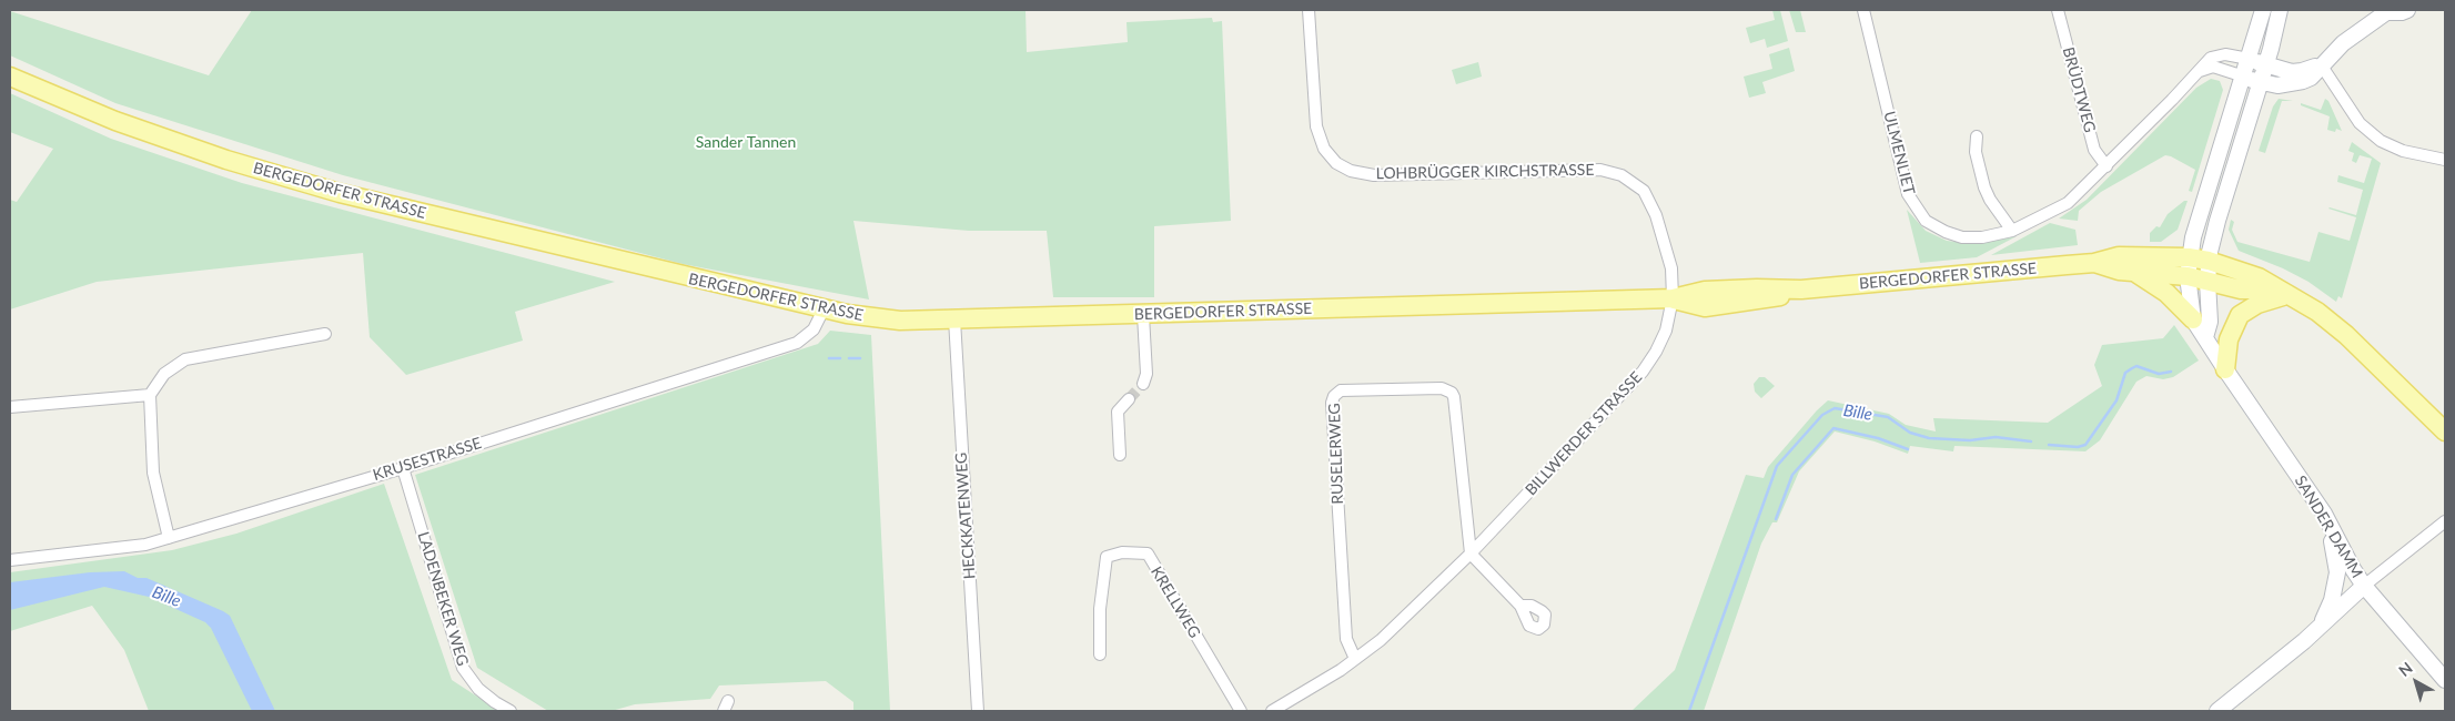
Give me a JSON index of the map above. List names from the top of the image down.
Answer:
{
  "streets": {
    "main road": ["BERGEDORFER STRASSE", "SANDER DAMM"],
    "street": [
      "BRÜDTWEG",
      "ULMENLIET",
      "LOHBRÜGGER KIRCHSTRASSE",
      "BILLWERDER STRASSE",
      "RUSELERWEG",
      "KRUSESTRASSE",
      "HECKKATENWEG",
      "LADENBEKER WEG",
      "KRELLWEG"
    ]
  },
  "crossings": [
    ["BRÜDTWEG", "ULMENLIET"],
    ["ULMENLIET", "SANDER DAMM"],
    ["LOHBRÜGGER KIRCHSTRASSE", "BERGEDORFER STRASSE"],
    ["LOHBRÜGGER KIRCHSTRASSE", "BILLWERDER STRASSE"],
    ["BERGEDORFER STRASSE", "BILLWERDER STRASSE"],
    ["BERGEDORFER STRASSE", "KRUSESTRASSE"],
    ["BERGEDORFER STRASSE", "HECKKATENWEG"],
    ["BERGEDORFER STRASSE", "SANDER DAMM"],
    ["BILLWERDER STRASSE", "RUSELERWEG"],
    ["KRUSESTRASSE", "LADENBEKER WEG"]
  ],
  "water": ["Bille"],
  "parks": ["Sander Tannen"],
  "north": "top left"
}
